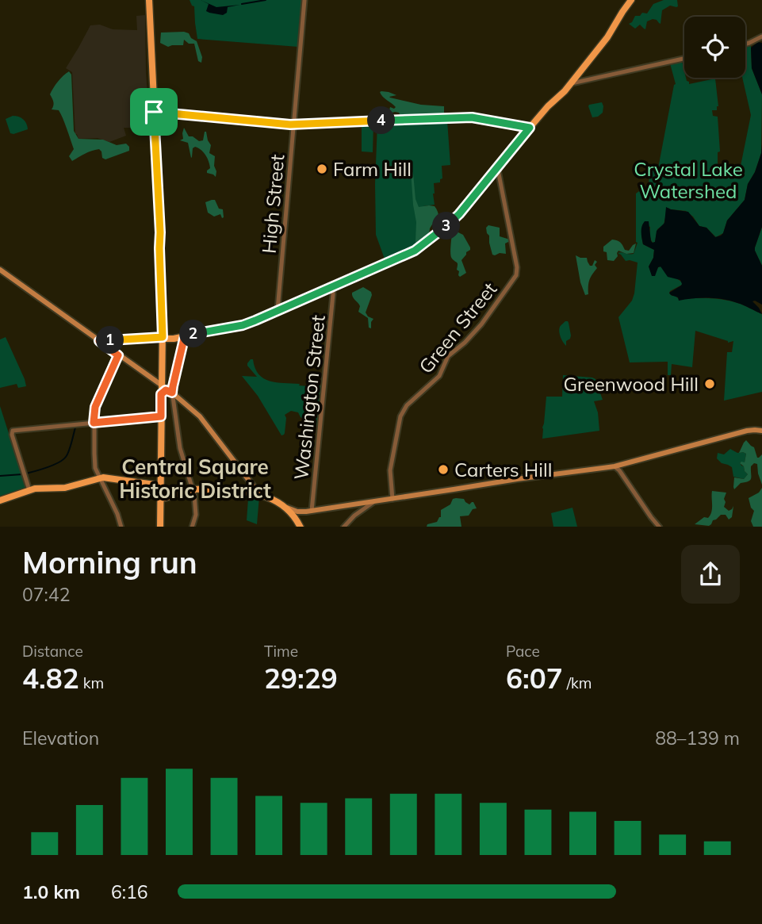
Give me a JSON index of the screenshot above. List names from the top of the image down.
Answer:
{
  "streets": {
    "street": ["High Street", "Green Street", "Washington Street"]
  },
  "districts": ["Central Square Historic District"],
  "parks": ["Crystal Lake Watershed"],
  "places": ["Farm Hill", "Greenwood Hill", "Carters Hill"],
  "page": {
    "pins": [
      "4",
      "3",
      "2",
      "1"
    ],
    "heading": ["Morning run", "07:42"],
    "stats": [
      ["Distance", "4.82 km"],
      ["Time", "29:29"],
      ["Pace", "6:07 /km"]
    ],
    "chart": ["Elevation", "88–139 m"],
    "list": [
      {
        "name": "1.0 km",
        "note": "6:16"
      }
    ]
  }
}
